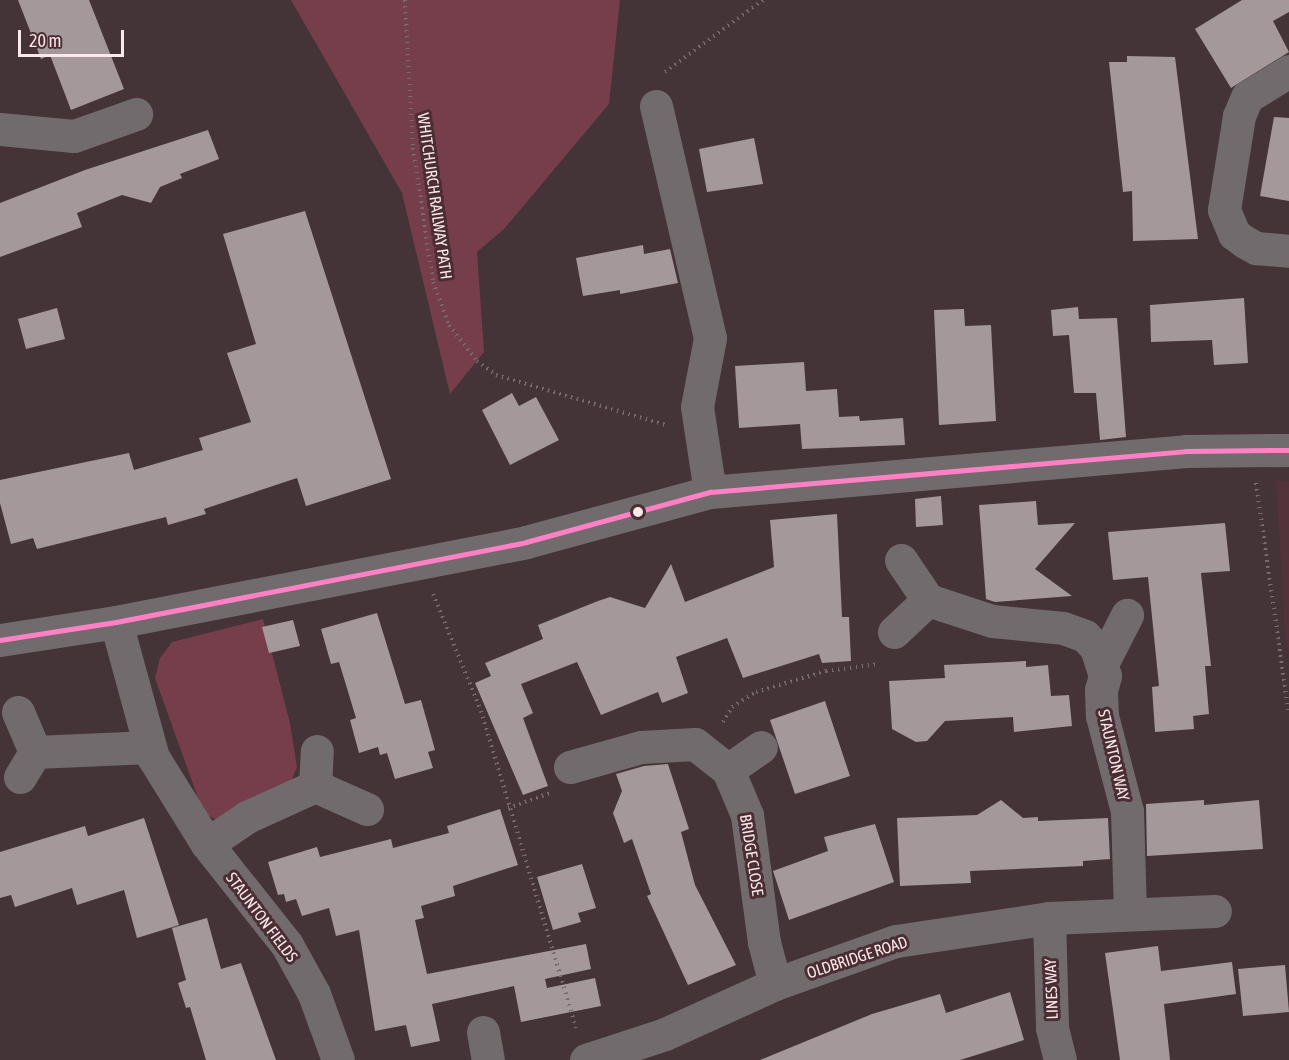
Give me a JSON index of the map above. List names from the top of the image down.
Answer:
{
  "streets": {
    "street": [
      "STAUNTON WAY",
      "BRIDGE CLOSE",
      "STAUNTON FIELDS",
      "OLDBRIDGE ROAD",
      "LINES WAY"
    ],
    "path": ["WHITCHURCH RAILWAY PATH"]
  },
  "crossings": [
    ["STAUNTON WAY", "OLDBRIDGE ROAD"],
    ["BRIDGE CLOSE", "OLDBRIDGE ROAD"],
    ["OLDBRIDGE ROAD", "LINES WAY"]
  ],
  "scale_bar": "20 m"
}
